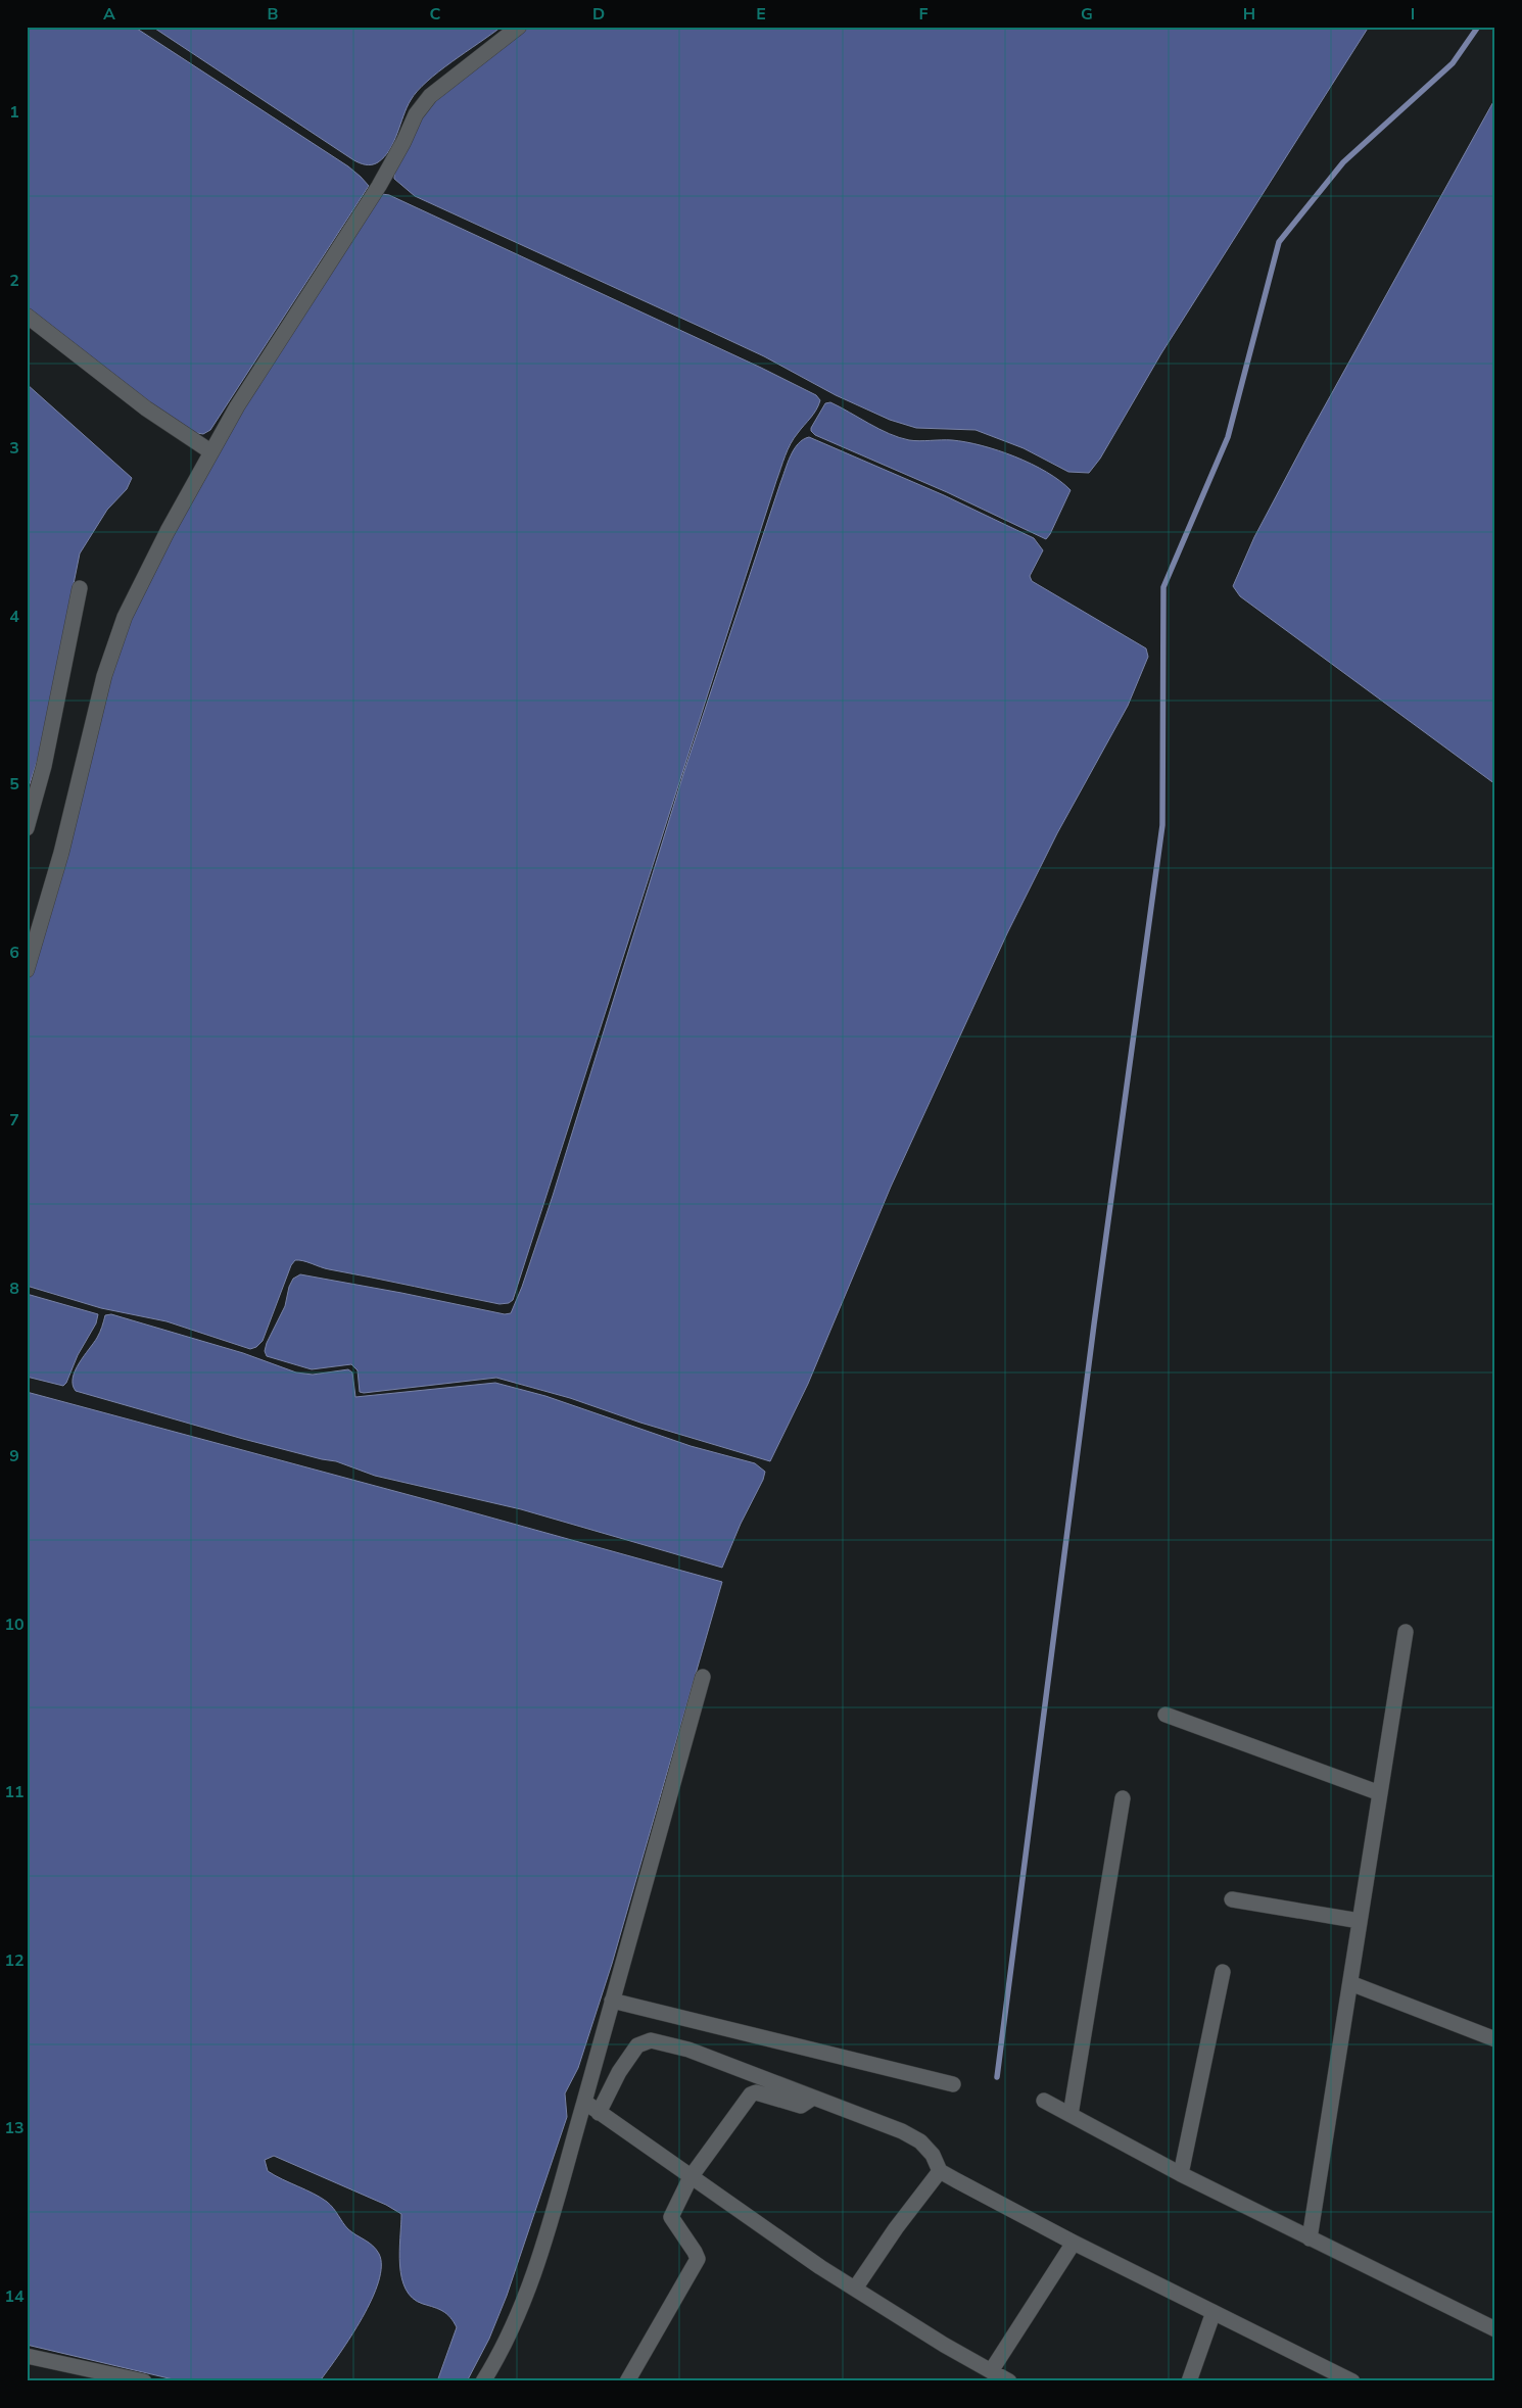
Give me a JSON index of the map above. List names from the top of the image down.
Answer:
{
  "grid": {
    "columns": [
      "A",
      "B",
      "C",
      "D",
      "E",
      "F",
      "G",
      "H",
      "I"
    ],
    "rows": [
      "1",
      "2",
      "3",
      "4",
      "5",
      "6",
      "7",
      "8",
      "9",
      "10",
      "11",
      "12",
      "13",
      "14"
    ]
  }
}
